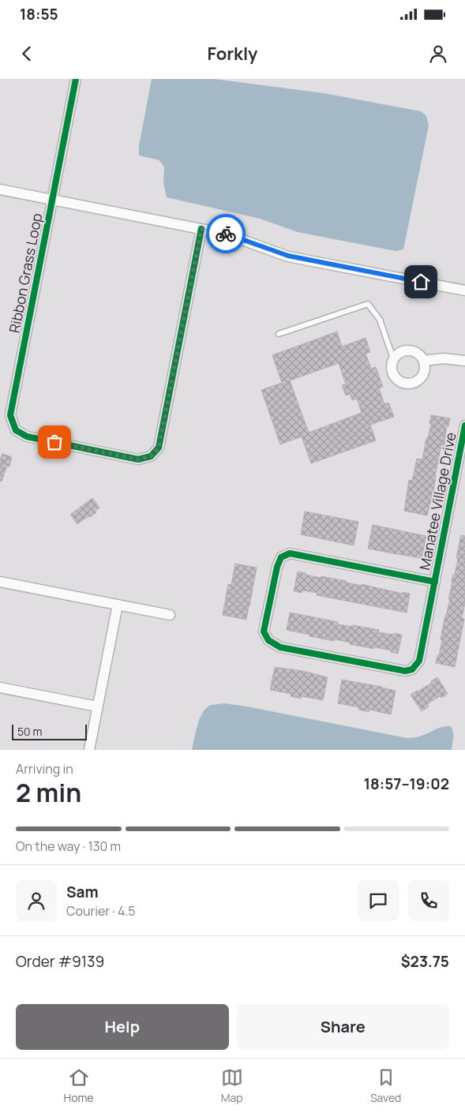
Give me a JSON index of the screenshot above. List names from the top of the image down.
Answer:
{
  "streets": {
    "street": ["Ribbon Grass Loop", "Manatee Village Drive"]
  },
  "scale_bar": "50 m",
  "page": {
    "status": "18:55",
    "header": "Forkly",
    "scale": "50 m",
    "heading": ["2 min", "Arriving in", "18:57–19:02"],
    "panel": [
      "Sam",
      "Courier · 4.5",
      "Order #9139",
      "$23.75"
    ],
    "bar": "On the way · 130 m",
    "buttons": ["Help", "Share"],
    "tabs": ["Home", "Map", "Saved"]
  }
}
